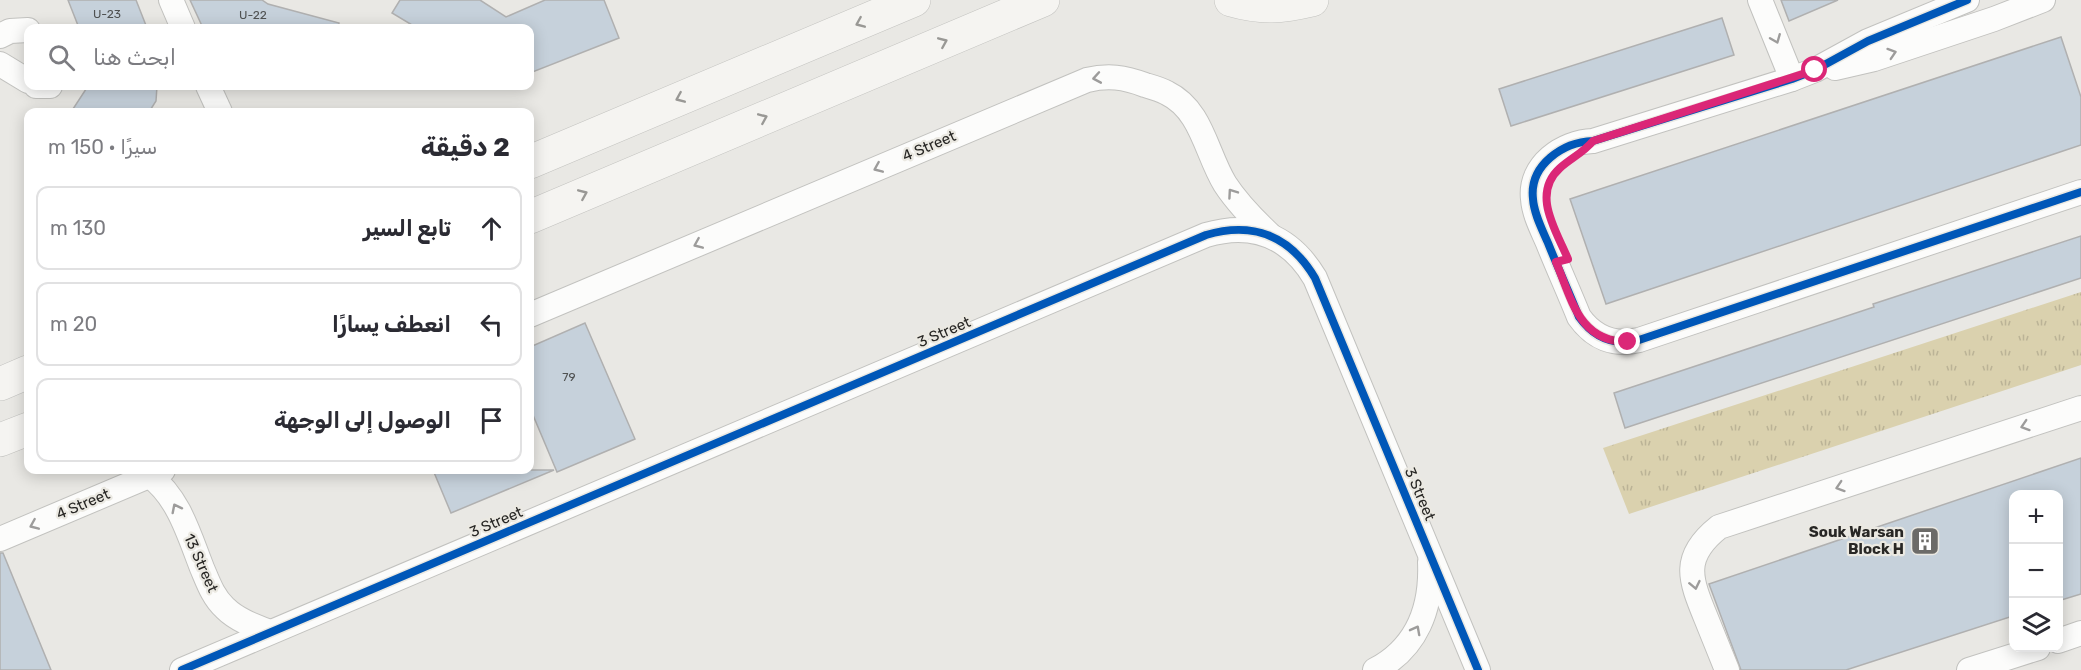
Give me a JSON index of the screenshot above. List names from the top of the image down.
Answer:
{
  "streets": {
    "street": ["4 Street", "3 Street", "13 Street"]
  },
  "crossings": [
    ["4 Street", "3 Street"],
    ["3 Street", "13 Street"]
  ],
  "one_way": ["13 Street"],
  "places": {
    "building": ["Souk Warsan Block H"]
  },
  "house_numbers": ["U-23", "U-22", "79"],
  "page": {
    "search": "ابحث هنا",
    "heading": ["2 دقيقة", "سيرًا · 150 m"],
    "list": [
      ["تابع السير", "130 m"],
      ["انعطف يسارًا", "20 m"],
      "الوصول إلى الوجهة"
    ],
    "map_buttons": ["+", "−"]
  }
}
